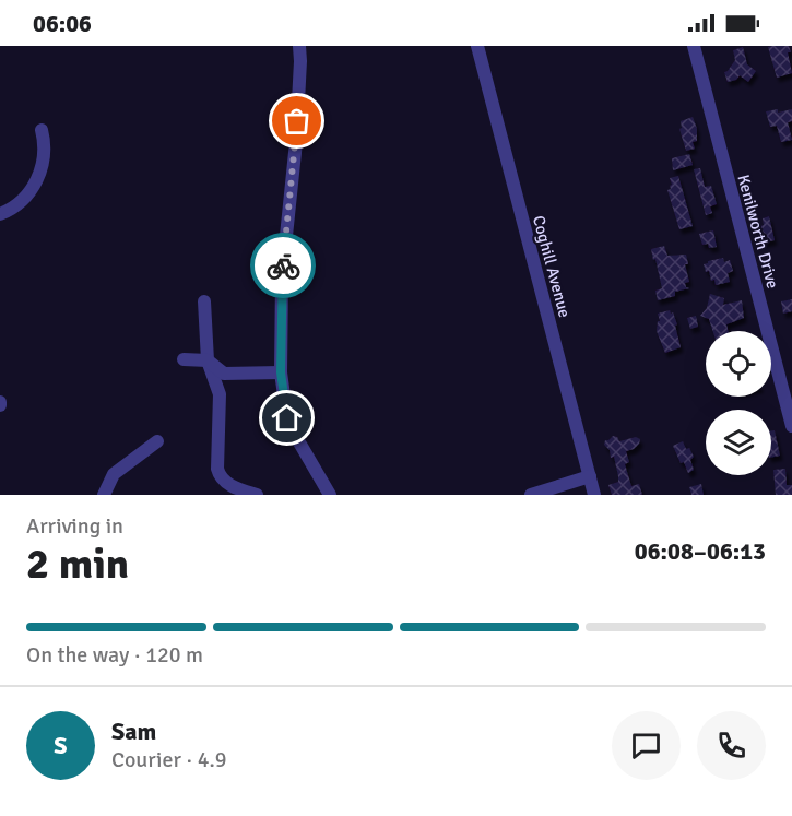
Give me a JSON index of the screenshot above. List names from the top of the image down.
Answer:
{
  "streets": {
    "street": ["Kenilworth Drive", "Coghill Avenue"]
  },
  "page": {
    "status": "06:06",
    "heading": ["2 min", "Arriving in", "06:08–06:13"],
    "panel": ["Sam", "Courier · 4.9"],
    "bar": "On the way · 120 m",
    "round": "S"
  }
}
